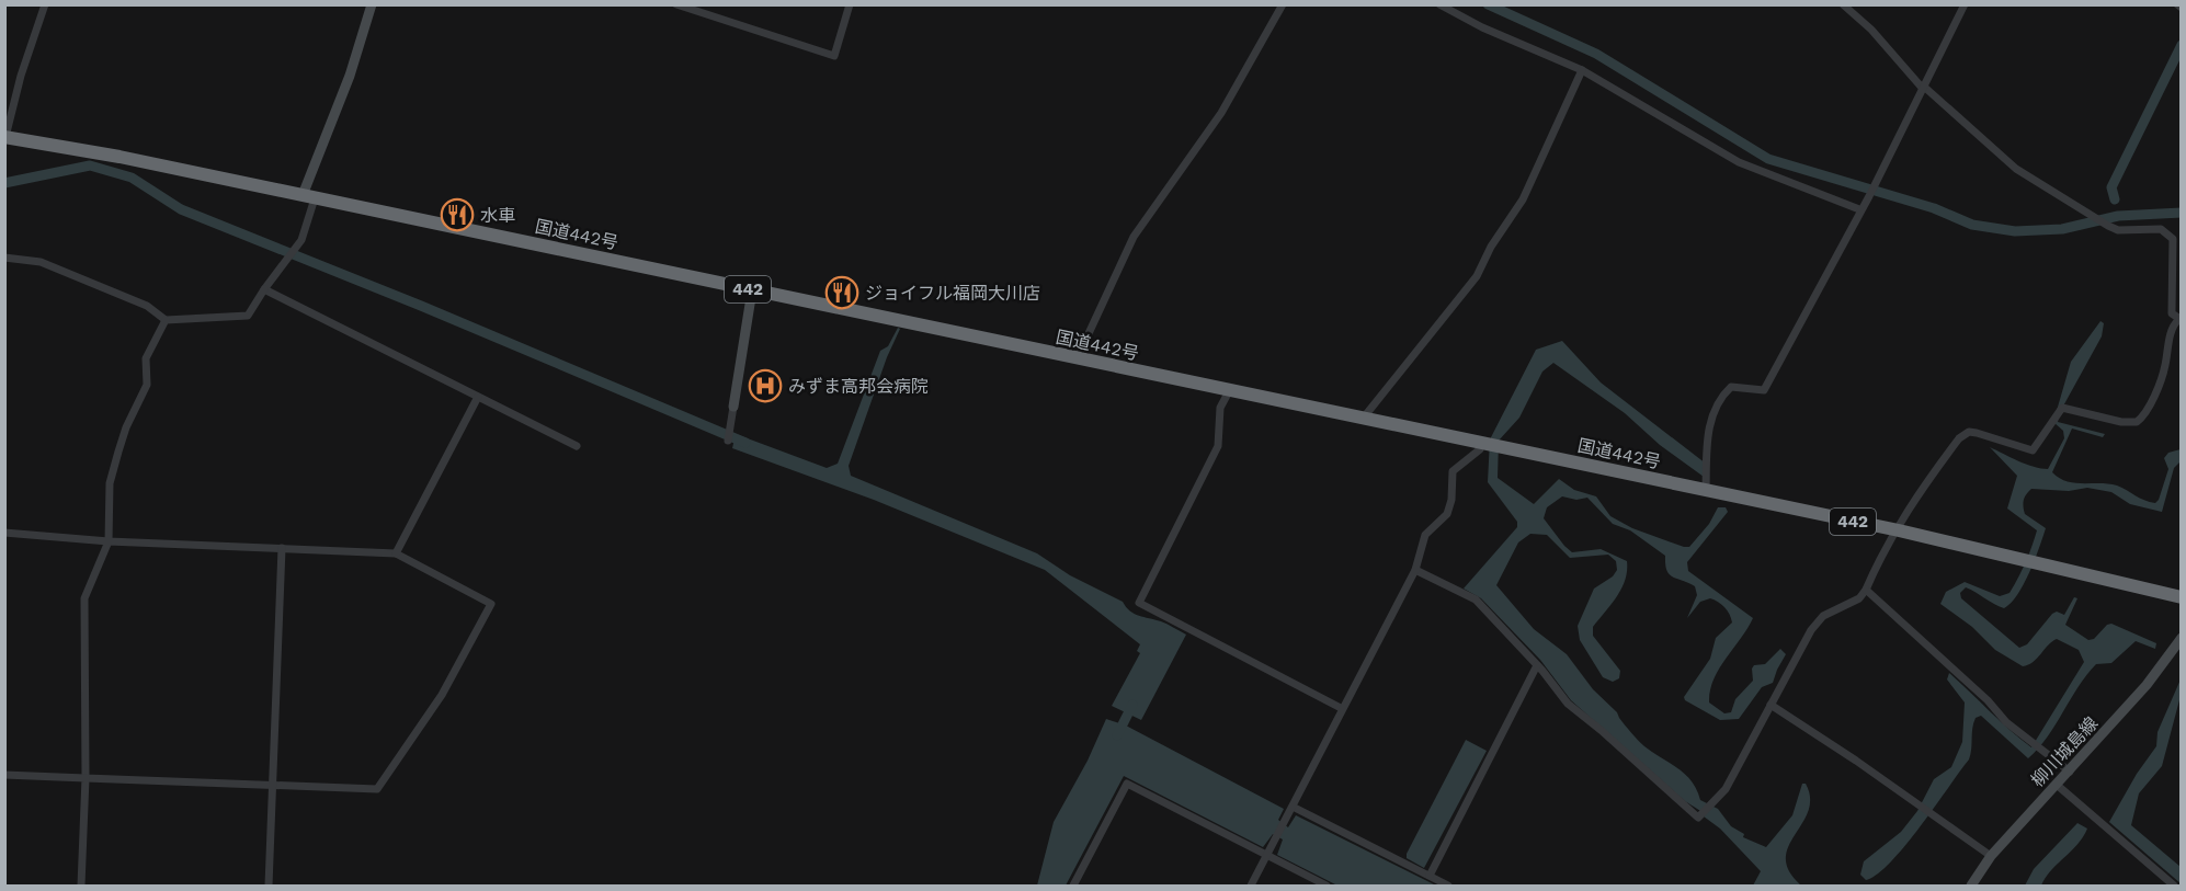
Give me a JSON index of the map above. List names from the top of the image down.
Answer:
{
  "streets": {
    "highway": ["国道442号", "442"],
    "main road": ["柳川城島線"]
  },
  "places": {
    "restaurant": ["水車", "ジョイフル福岡大川店"],
    "hospital": ["みずま高邦会病院"]
  }
}
